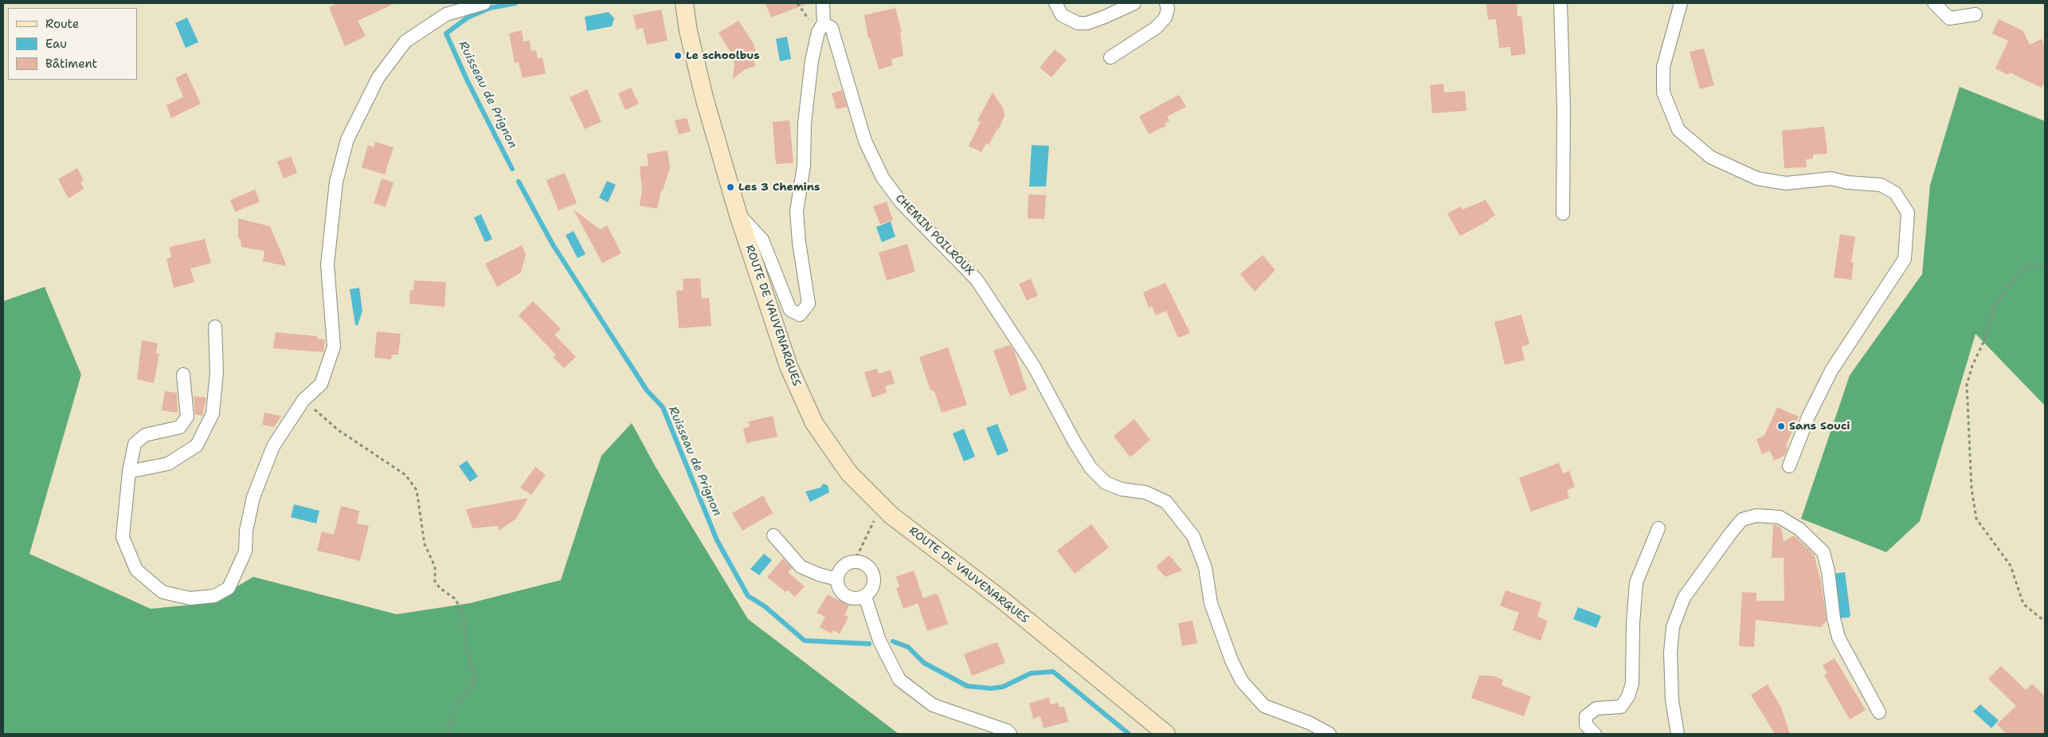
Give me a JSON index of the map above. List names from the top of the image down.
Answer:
{
  "streets": {
    "main road": ["ROUTE DE VAUVENARGUES"],
    "street": ["CHEMIN POILROUX"]
  },
  "water": ["Ruisseau de Prignon"],
  "places": ["Le schoolbus", "Les 3 Chemins", "Sans Souci"],
  "legend": ["Route", "Eau", "Bâtiment"]
}
